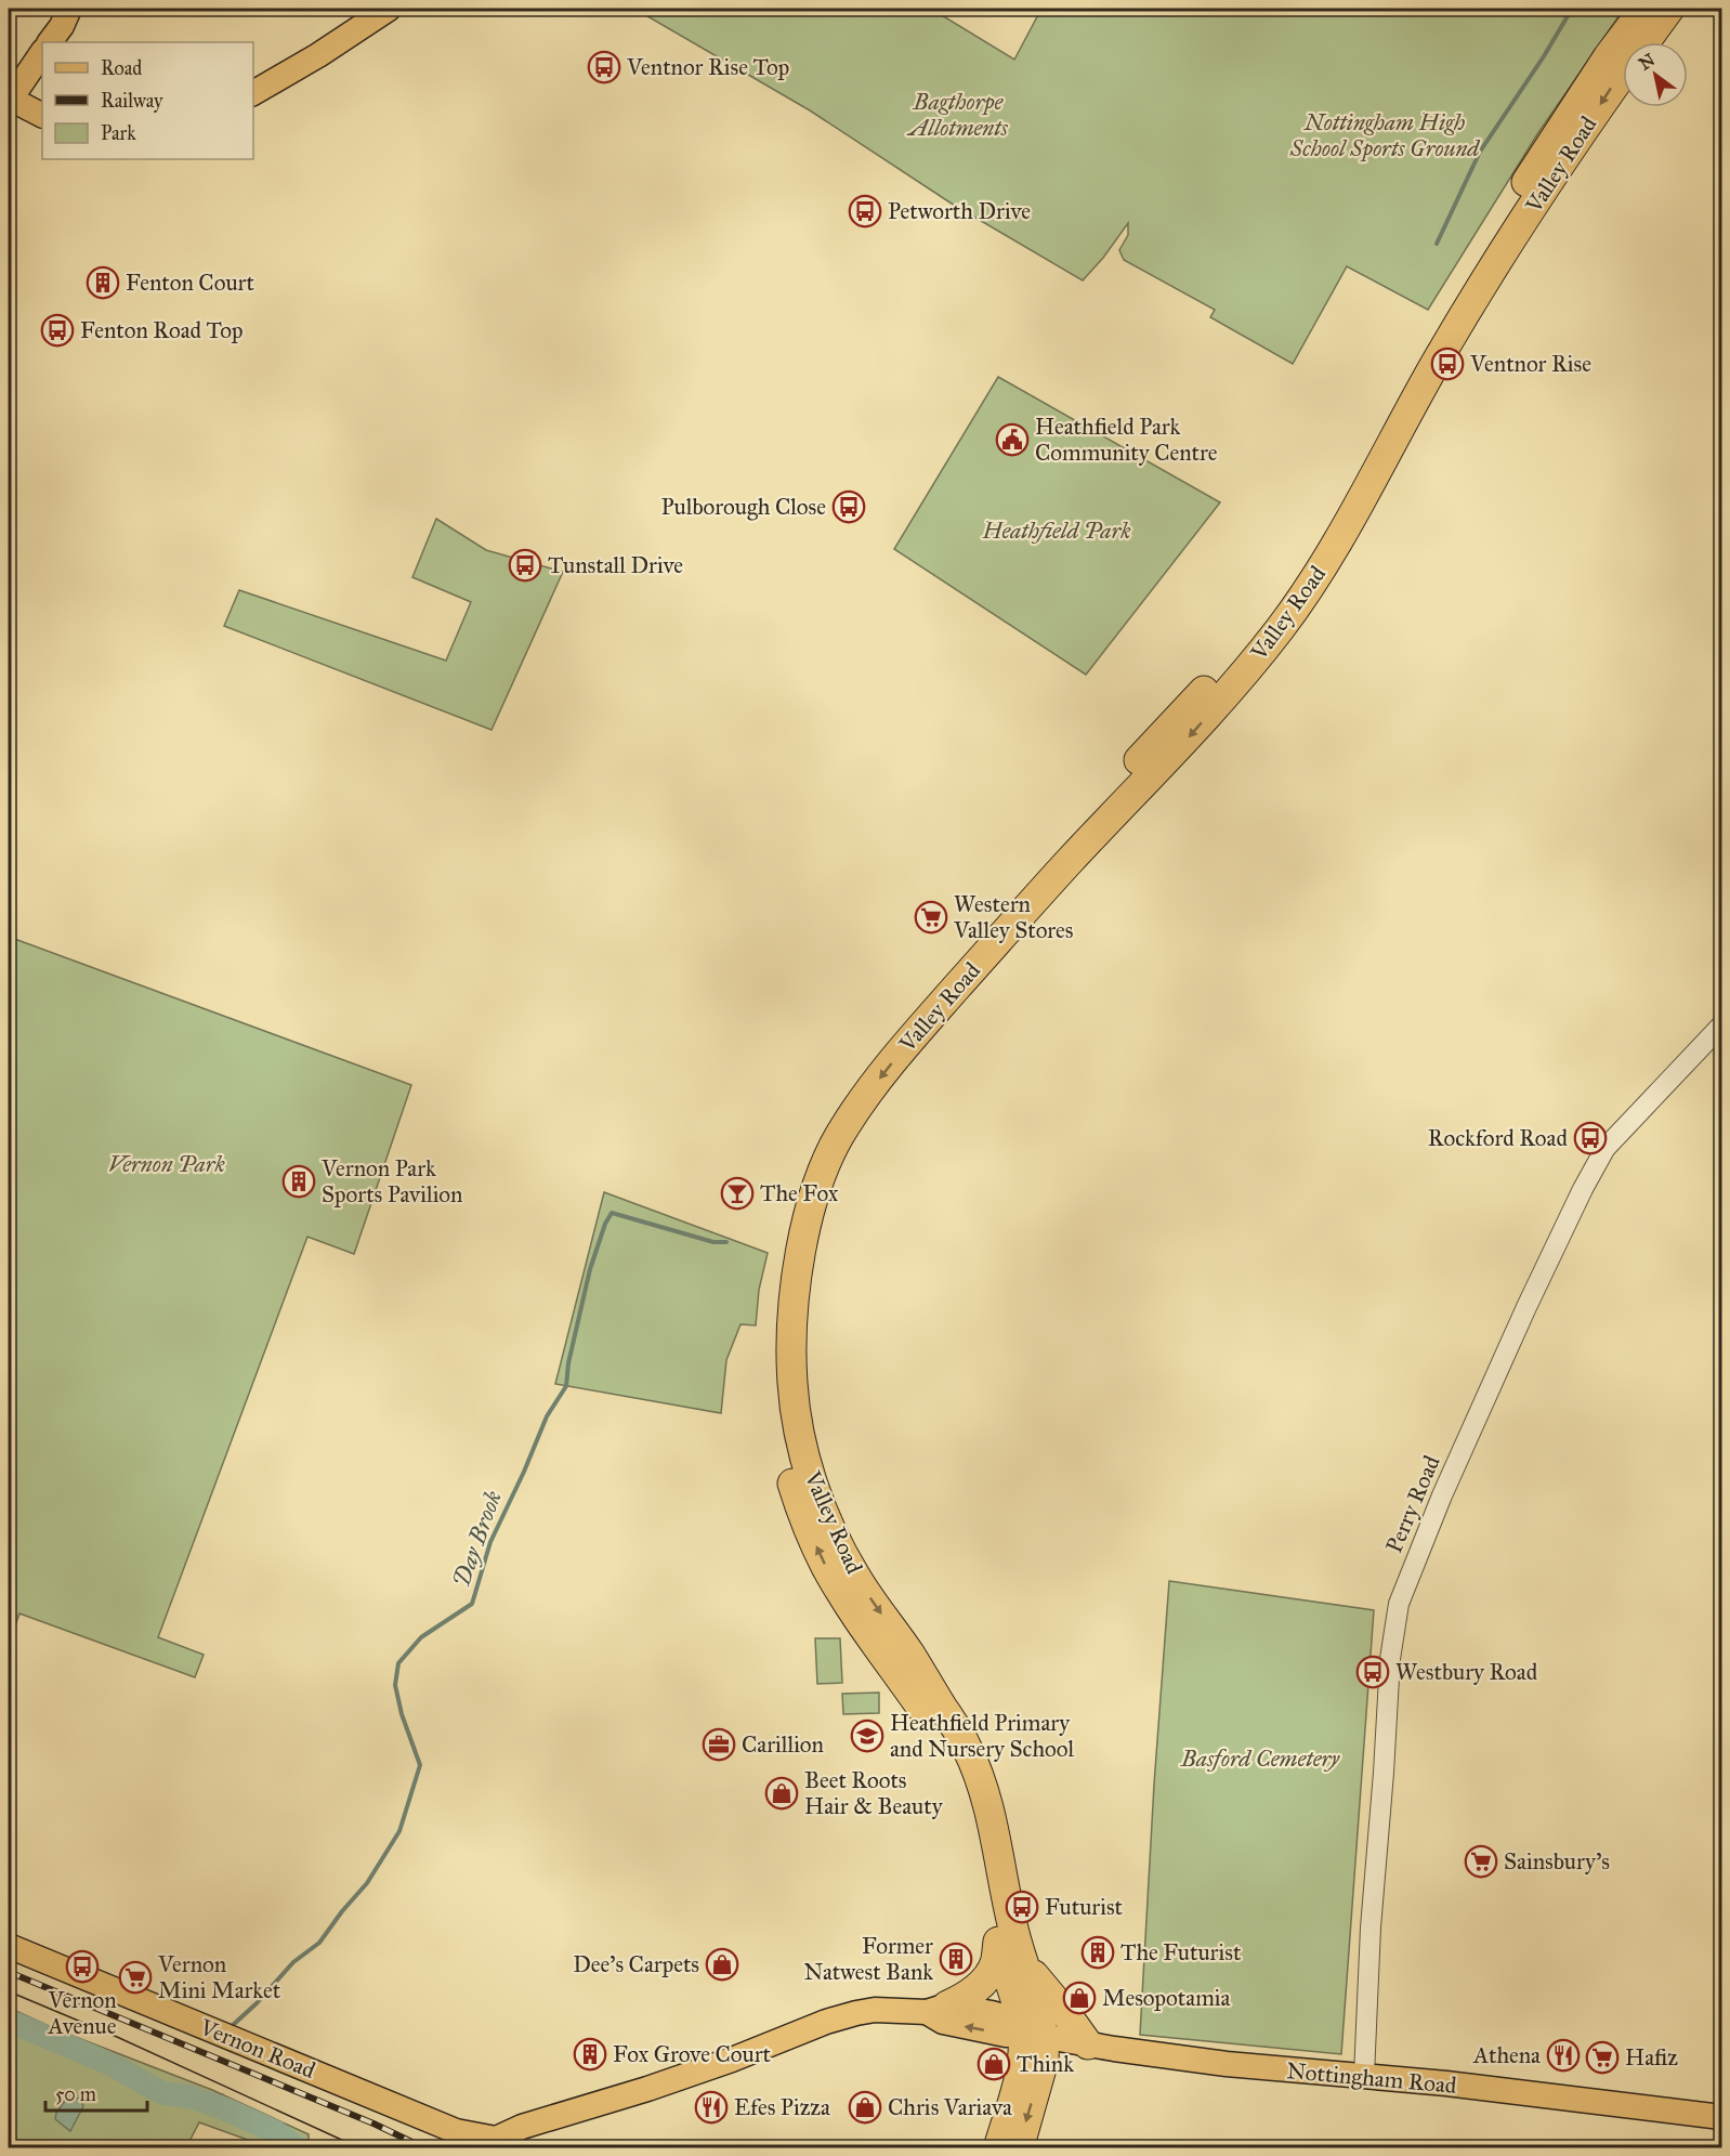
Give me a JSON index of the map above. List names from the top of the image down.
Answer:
{
  "streets": {
    "highway": ["Valley Road"],
    "main road": ["Vernon Road", "Nottingham Road"],
    "street": ["Perry Road"]
  },
  "crossings": [
    ["Valley Road", "Nottingham Road"],
    ["Perry Road", "Nottingham Road"],
    ["Vernon Road", "Nottingham Road"]
  ],
  "water": ["Day Brook"],
  "parks": [
    "Bagthorpe Allotments",
    "Nottingham High School Sports Ground",
    "Heathfield Park",
    "Vernon Park",
    "Basford Cemetery"
  ],
  "places": {
    "bus stop": [
      "Ventnor Rise Top",
      "Petworth Drive",
      "Fenton Road Top",
      "Ventnor Rise",
      "Pulborough Close",
      "Tunstall Drive",
      "Rockford Road",
      "Westbury Road",
      "Futurist",
      "Vernon Avenue"
    ],
    "building": [
      "Fenton Court",
      "Vernon Park Sports Pavilion",
      "The Futurist",
      "Former Natwest Bank",
      "Fox Grove Court"
    ],
    "public building": ["Heathfield Park Community Centre"],
    "supermarket": [
      "Western Valley Stores",
      "Sainsbury's",
      "Vernon Mini Market",
      "Hafiz"
    ],
    "bar": ["The Fox"],
    "school or university": ["Heathfield Primary and Nursery School"],
    "office": ["Carillion"],
    "shop": [
      "Beet Roots Hair & Beauty",
      "Dee's Carpets",
      "Mesopotamia",
      "Think",
      "Chris Variava"
    ],
    "restaurant": ["Athena", "Efes Pizza"]
  },
  "legend": ["Road", "Railway", "Park"],
  "scale_bar": "50 m",
  "north": "top left"
}
